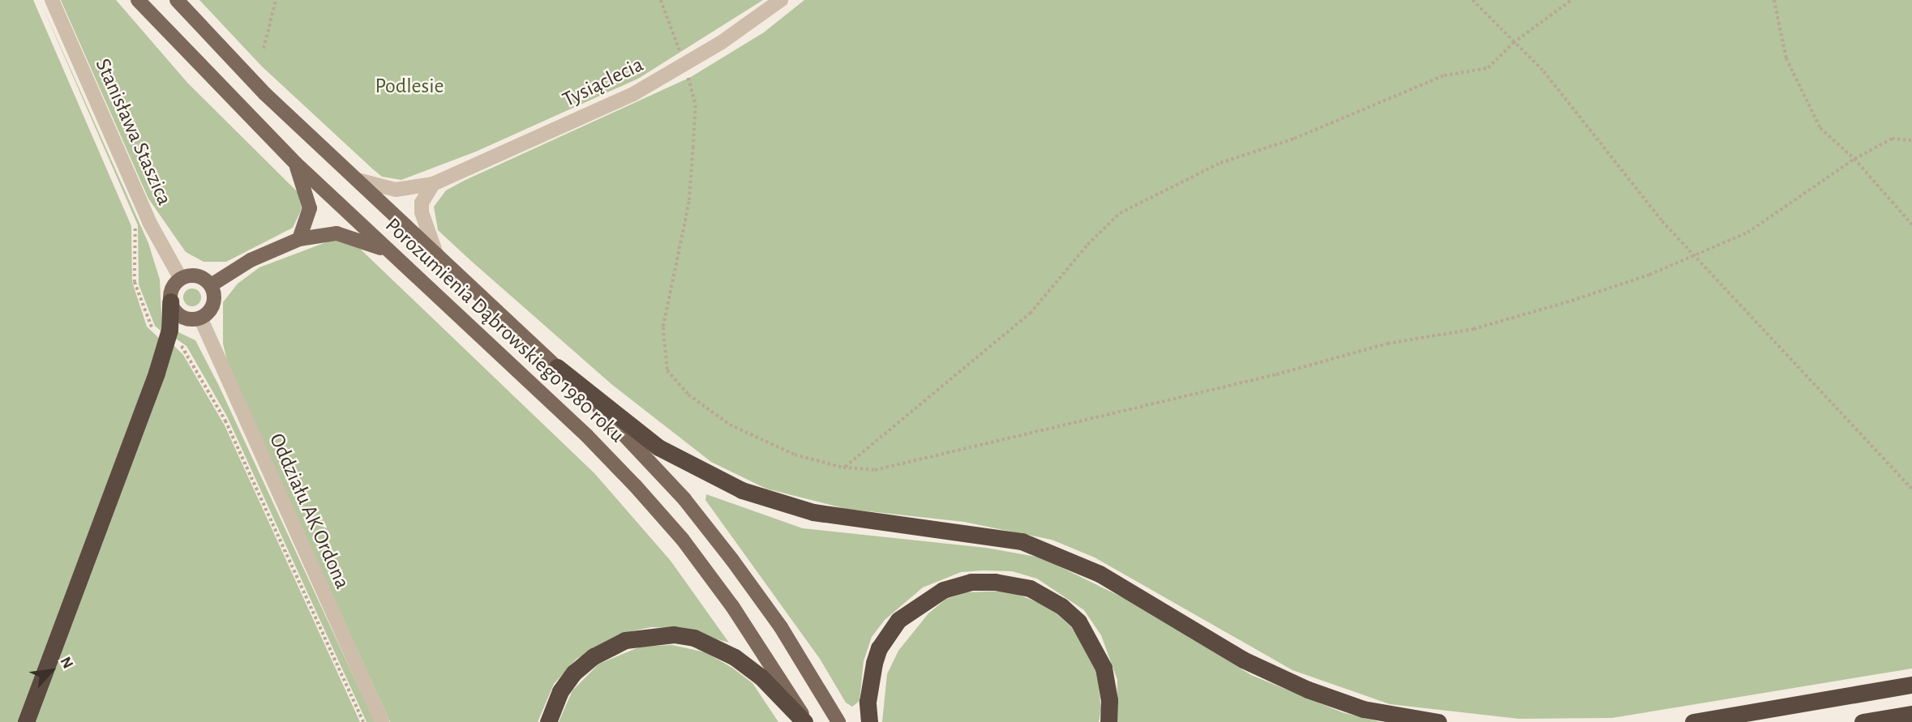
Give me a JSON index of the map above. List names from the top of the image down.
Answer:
{
  "streets": {
    "main road": ["Porozumienia Dąbrowskiego 1980 roku"],
    "street": ["Tysiąclecia", "Stanisława Staszica", "Oddziału AK Ordona"]
  },
  "crossings": [
    ["Tysiąclecia", "Porozumienia Dąbrowskiego 1980 roku"],
    ["Stanisława Staszica", "Oddziału AK Ordona"]
  ],
  "parks": ["Podlesie"],
  "north": "top right"
}
